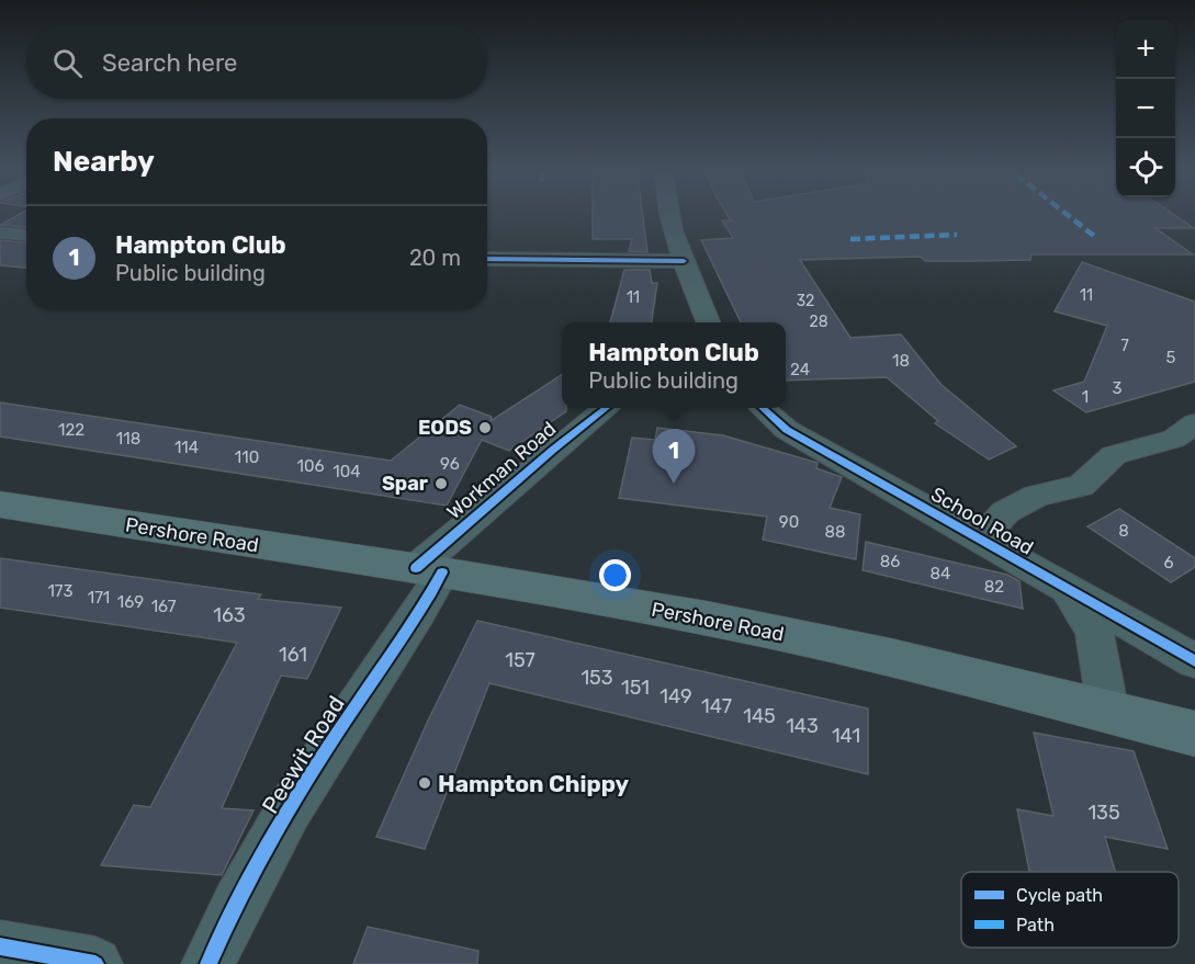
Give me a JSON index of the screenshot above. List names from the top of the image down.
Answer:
{
  "streets": {
    "main road": ["Pershore Road"],
    "street": ["Workman Road", "School Road", "Peewit Road"]
  },
  "crossings": [
    ["Workman Road", "Pershore Road"],
    ["Workman Road", "Peewit Road"],
    ["Pershore Road", "Peewit Road"]
  ],
  "places": ["EODS", "Spar", "Hampton Chippy"],
  "house_numbers": [
    "11",
    "11",
    "32",
    "28",
    "7",
    "5",
    "18",
    "24",
    "3",
    "1",
    "122",
    "118",
    "114",
    "110",
    "96",
    "106",
    "104",
    "90",
    "8",
    "88",
    "86",
    "6",
    "84",
    "82",
    "173",
    "171",
    "169",
    "167",
    "163",
    "161",
    "157",
    "153",
    "151",
    "149",
    "147",
    "145",
    "143",
    "141",
    "135"
  ],
  "legend": ["Cycle path", "Path"],
  "page": {
    "map_buttons": ["+", "−"],
    "search": "Search here",
    "heading": "Nearby",
    "list": [
      {
        "mark": "1",
        "name": "Hampton Club",
        "note": "Public building",
        "value": "20 m"
      }
    ],
    "popup": ["Hampton Club", "Public building"],
    "pins": "1"
  }
}
